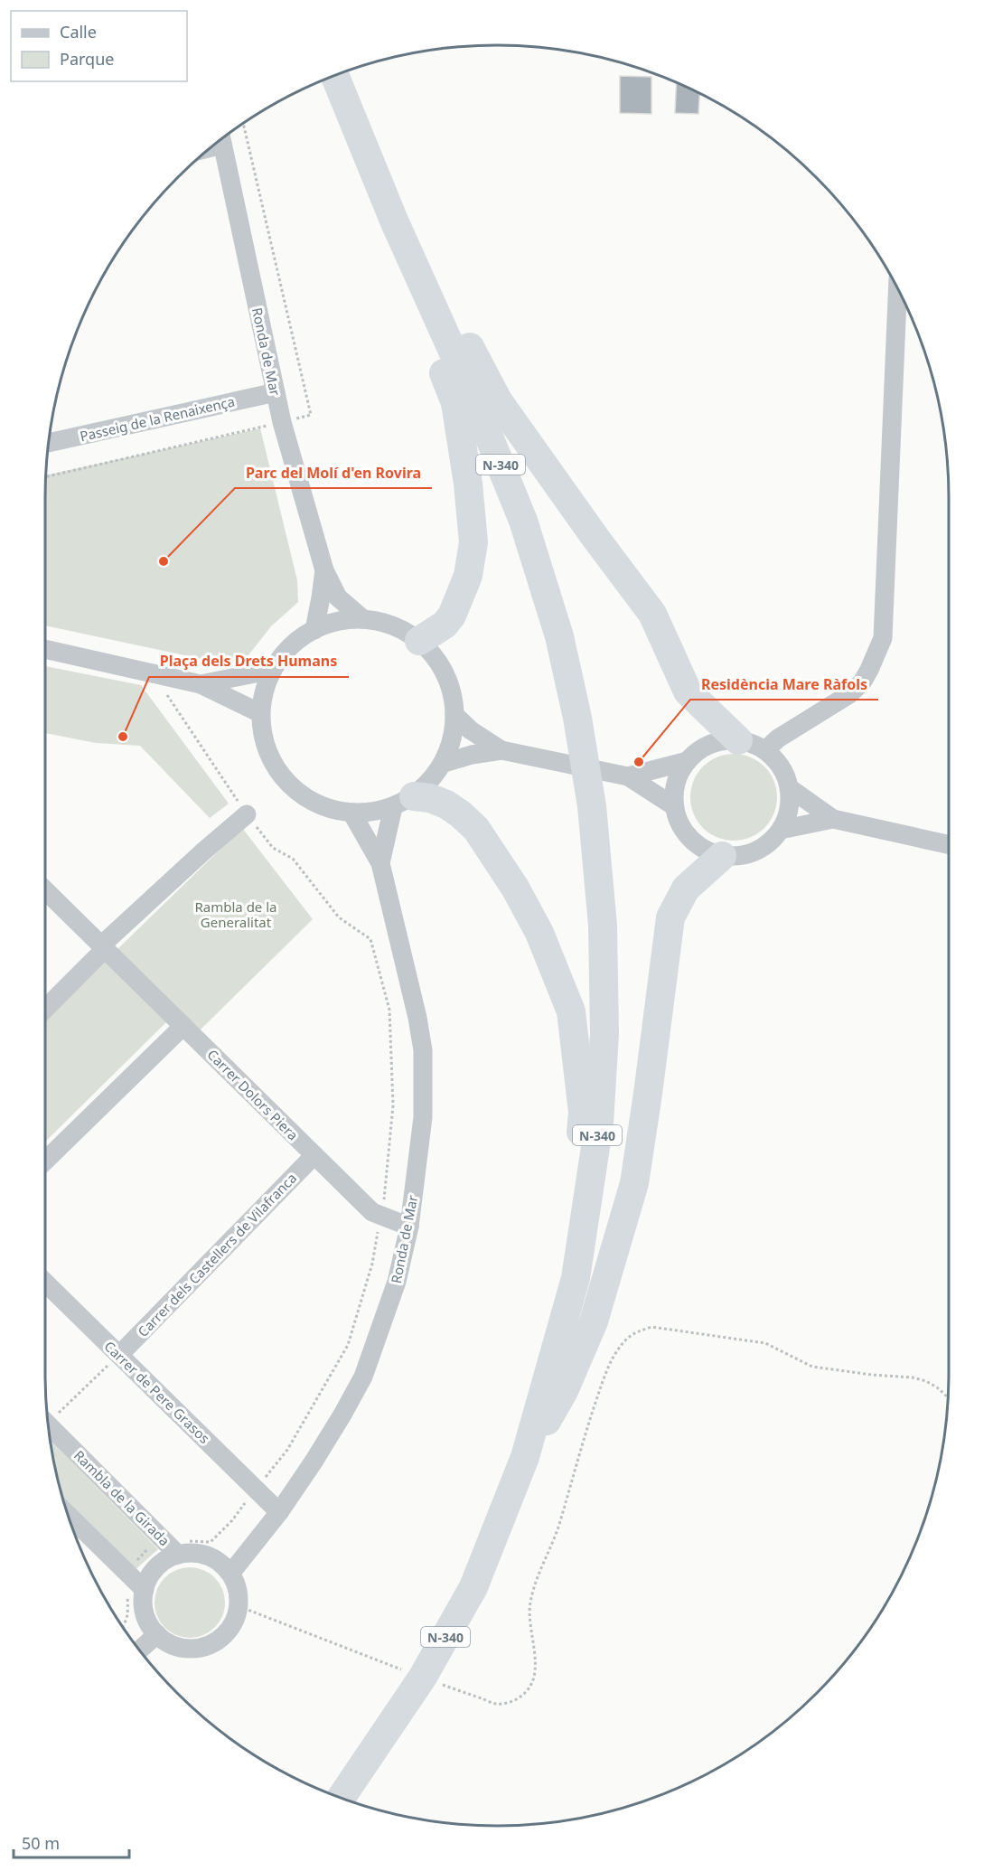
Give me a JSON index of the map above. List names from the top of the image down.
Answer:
{
  "streets": {
    "highway": ["N-340"],
    "street": [
      "Ronda de Mar",
      "Passeig de la Renaixença",
      "Carrer Dolors Piera",
      "Carrer dels Castellers de Vilafranca",
      "Carrer de Pere Grasos",
      "Rambla de la Girada"
    ]
  },
  "crossings": [
    ["Ronda de Mar", "Passeig de la Renaixença"],
    ["Ronda de Mar", "Carrer Dolors Piera"],
    ["Ronda de Mar", "Carrer de Pere Grasos"],
    ["Ronda de Mar", "Rambla de la Girada"],
    ["Carrer Dolors Piera", "Carrer dels Castellers de Vilafranca"],
    ["Carrer dels Castellers de Vilafranca", "Carrer de Pere Grasos"]
  ],
  "parks": ["Rambla de la Generalitat"],
  "places": ["Parc del Molí d'en Rovira", "Plaça dels Drets Humans", "Residència Mare Ràfols"],
  "legend": ["Calle", "Parque"],
  "scale_bar": "50 m"
}
